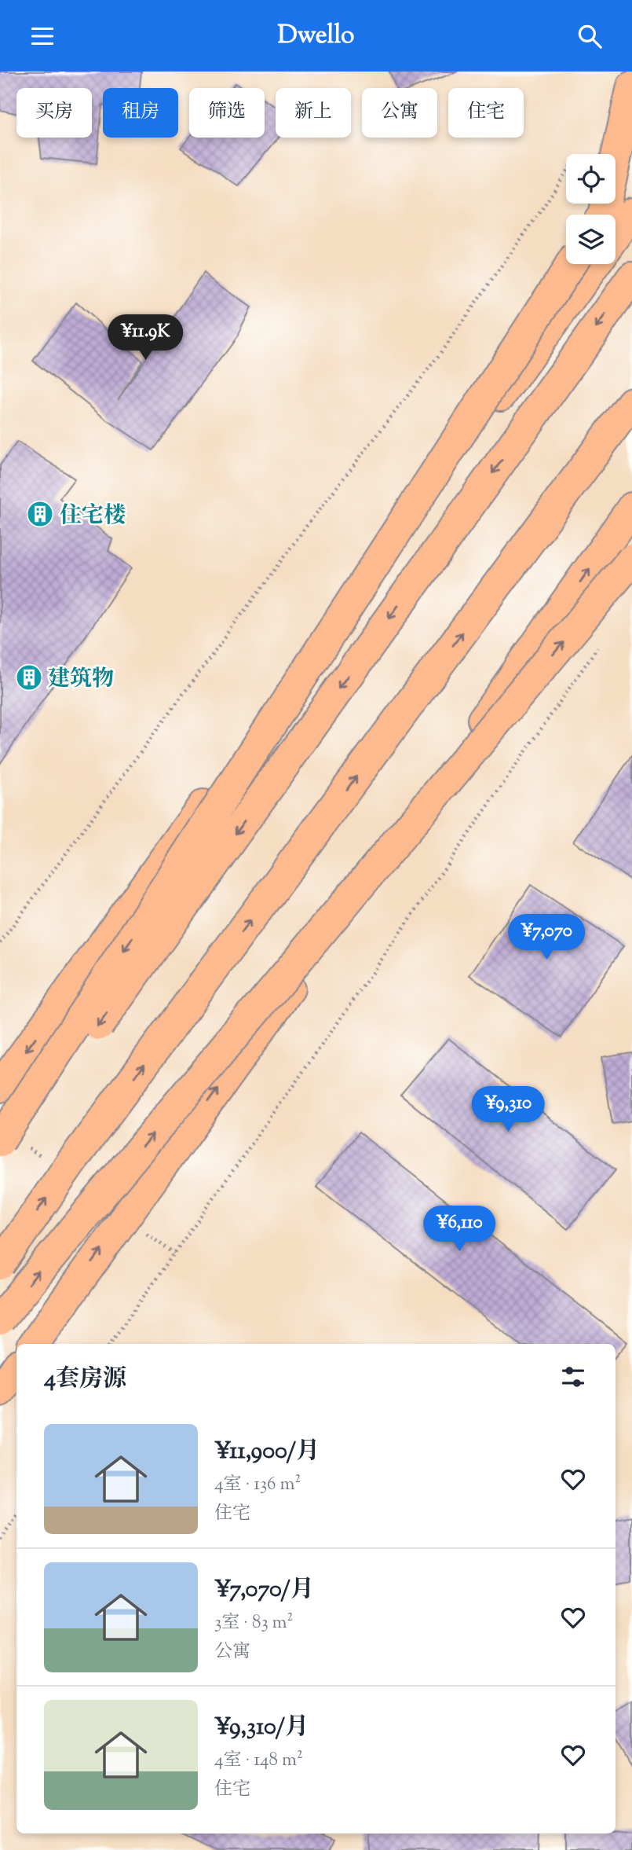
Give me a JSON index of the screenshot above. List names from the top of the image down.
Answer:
{
  "places": {
    "building": ["住宅楼", "建筑物"]
  },
  "page": {
    "header": "Dwello",
    "chip": [
      "买房",
      "租房",
      "筛选",
      "新上",
      "公寓",
      "住宅"
    ],
    "price": [
      "¥11.9K",
      "¥7,070",
      "¥9,310",
      "¥6,110"
    ],
    "heading": "4套房源",
    "list": [
      {
        "name": "¥11,900/月",
        "note": "4室 · 136 m² · 住宅"
      },
      {
        "name": "¥7,070/月",
        "note": "3室 · 83 m² · 公寓"
      },
      {
        "name": "¥9,310/月",
        "note": "4室 · 148 m² · 住宅"
      }
    ]
  }
}
